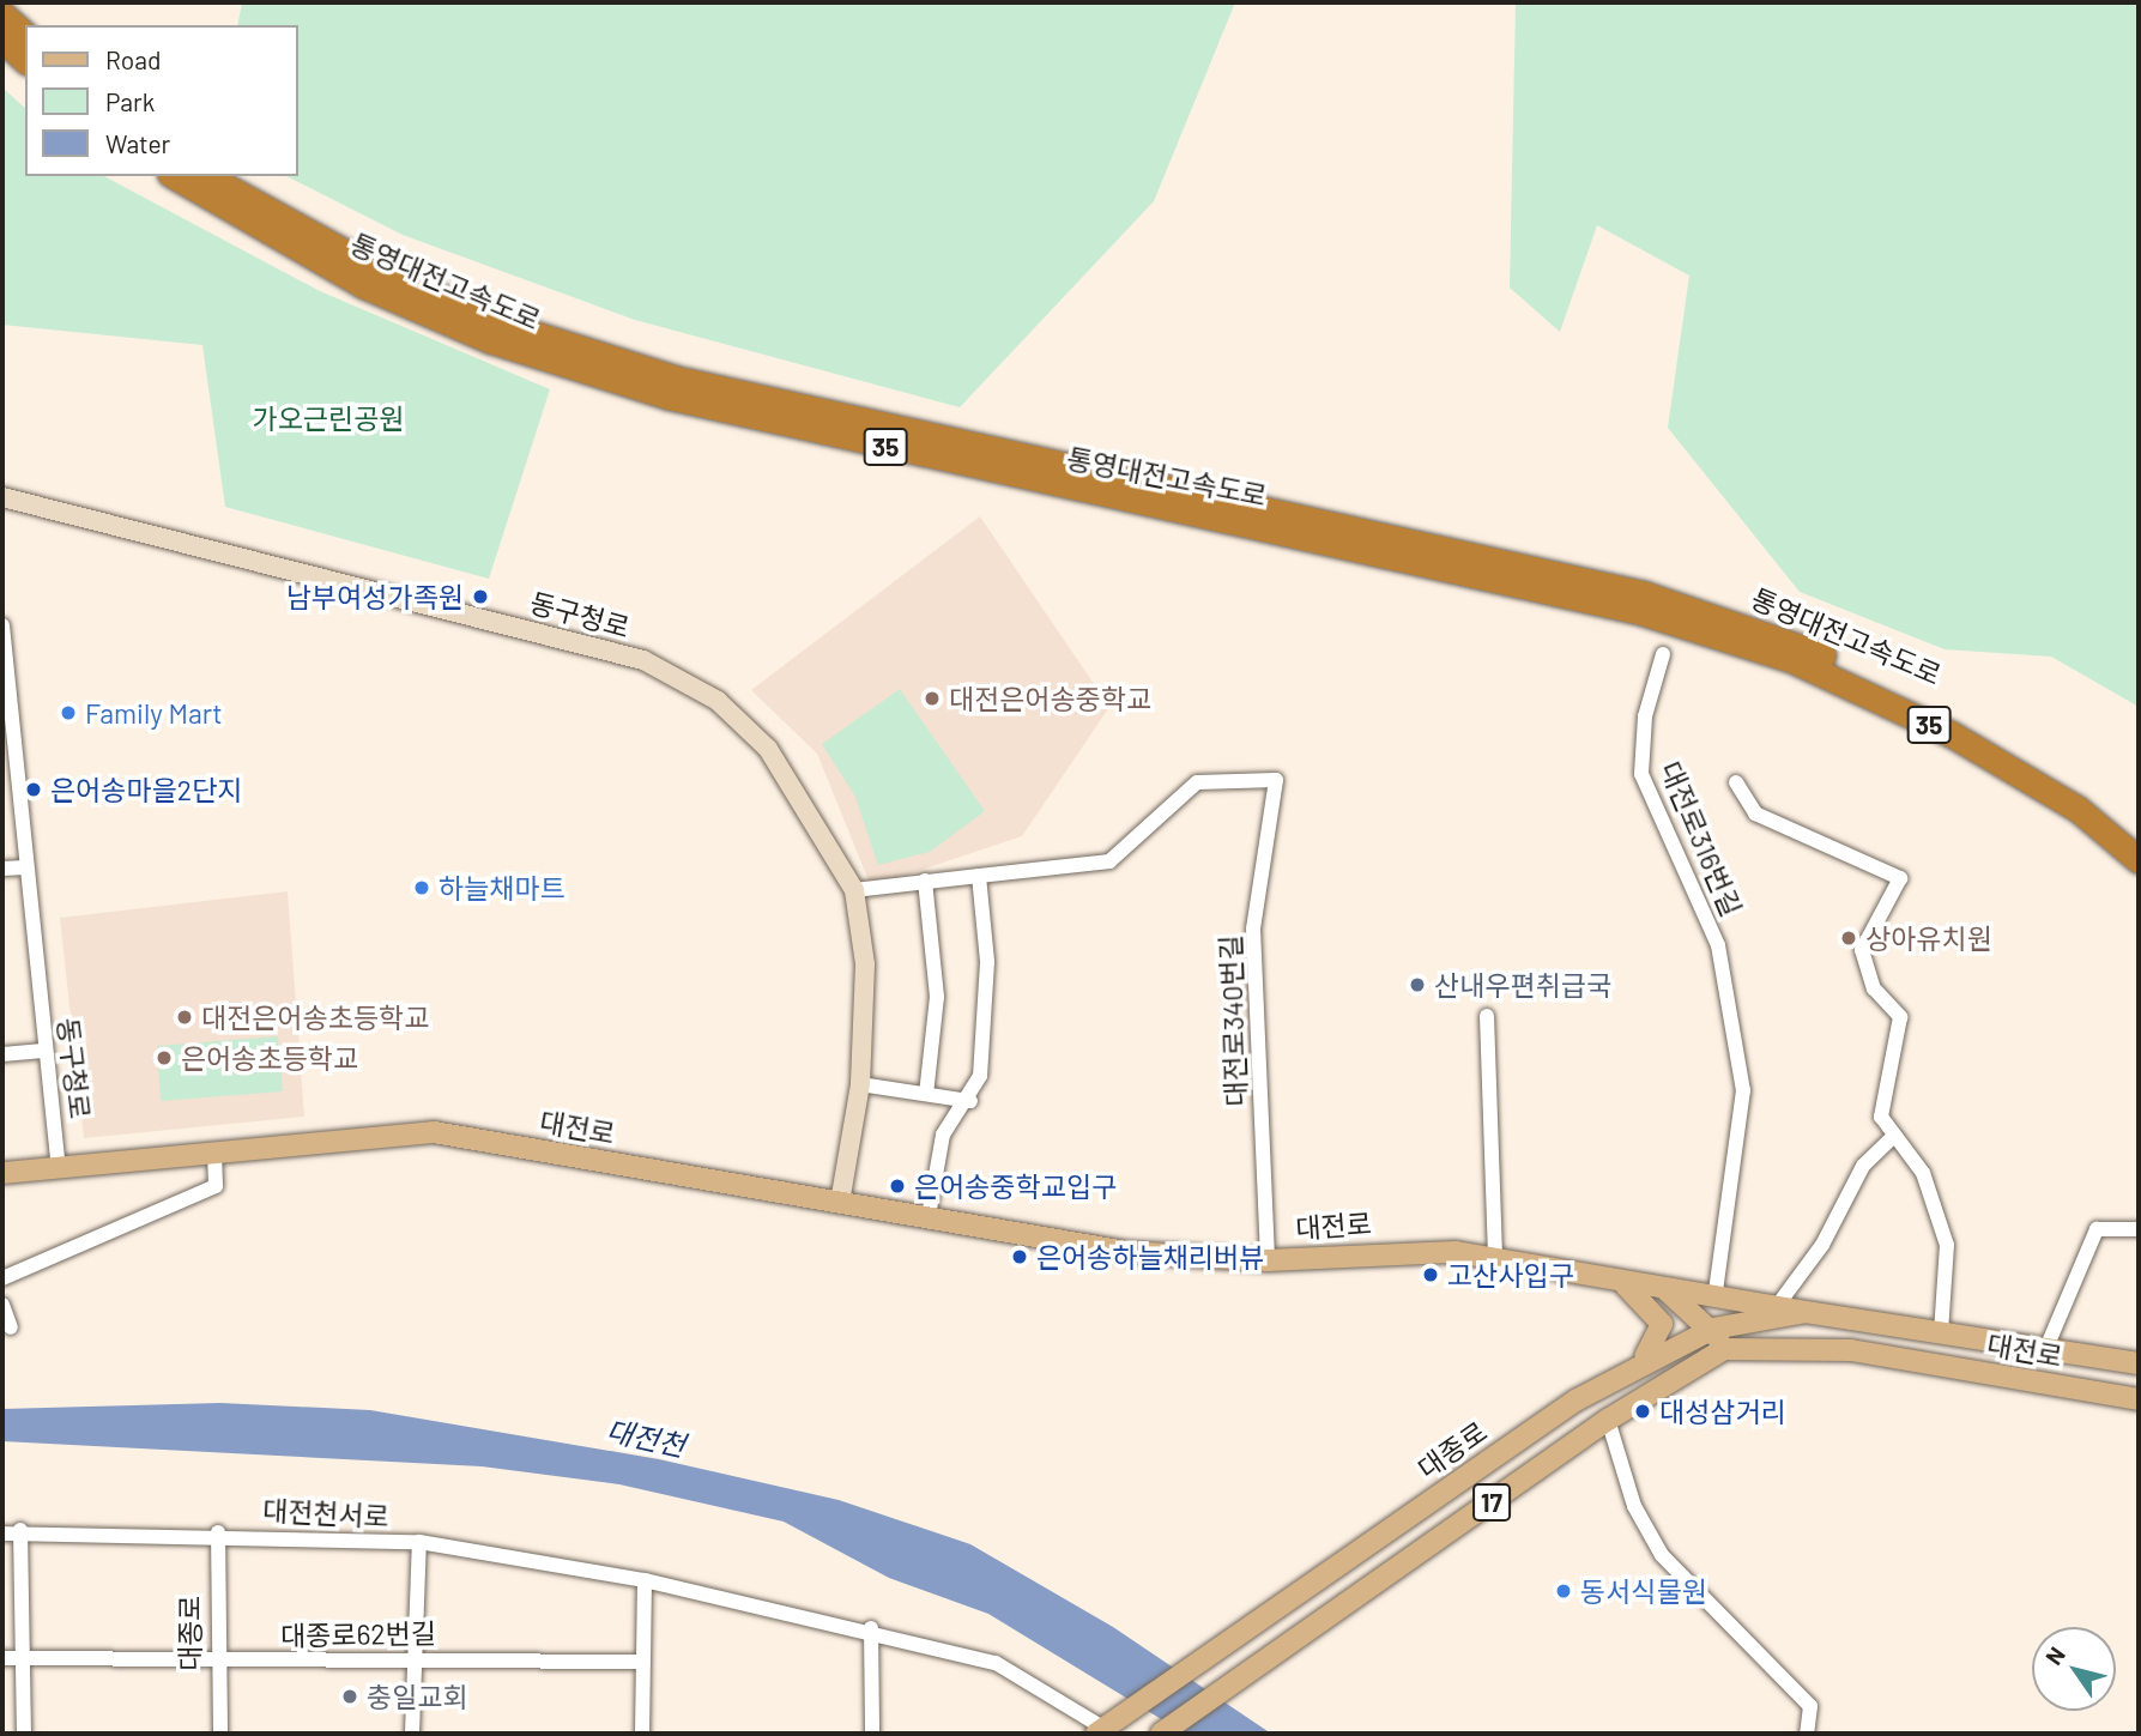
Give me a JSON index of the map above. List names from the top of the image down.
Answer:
{
  "streets": {
    "highway": ["통영대전고속도로", "35"],
    "main road": [
      "동구청로",
      "대전로",
      "대종로",
      "17"
    ],
    "street": [
      "대전로316번길",
      "대전로340번길",
      "대전천서로",
      "대종로62번길"
    ]
  },
  "crossings": [
    ["동구청로", "대전로"],
    ["대전로316번길", "대전로"],
    ["대전로340번길", "대전로"],
    ["대전로", "대종로"],
    ["대전로", "17"],
    ["대종로", "대전천서로"],
    ["대종로", "대종로62번길"]
  ],
  "water": ["대전천"],
  "parks": ["가오근린공원"],
  "places": [
    "남부여성가족원",
    "대전은어송중학교",
    "Family Mart",
    "은어송마을2단지",
    "하늘채마트",
    "상아유치원",
    "산내우편취급국",
    "대전은어송초등학교",
    "은어송초등학교",
    "은어송중학교입구",
    "은어송하늘채리버뷰",
    "고산사입구",
    "대성삼거리",
    "동서식물원",
    "충일교회"
  ],
  "legend": ["Road", "Park", "Water"],
  "north": "top left"
}
